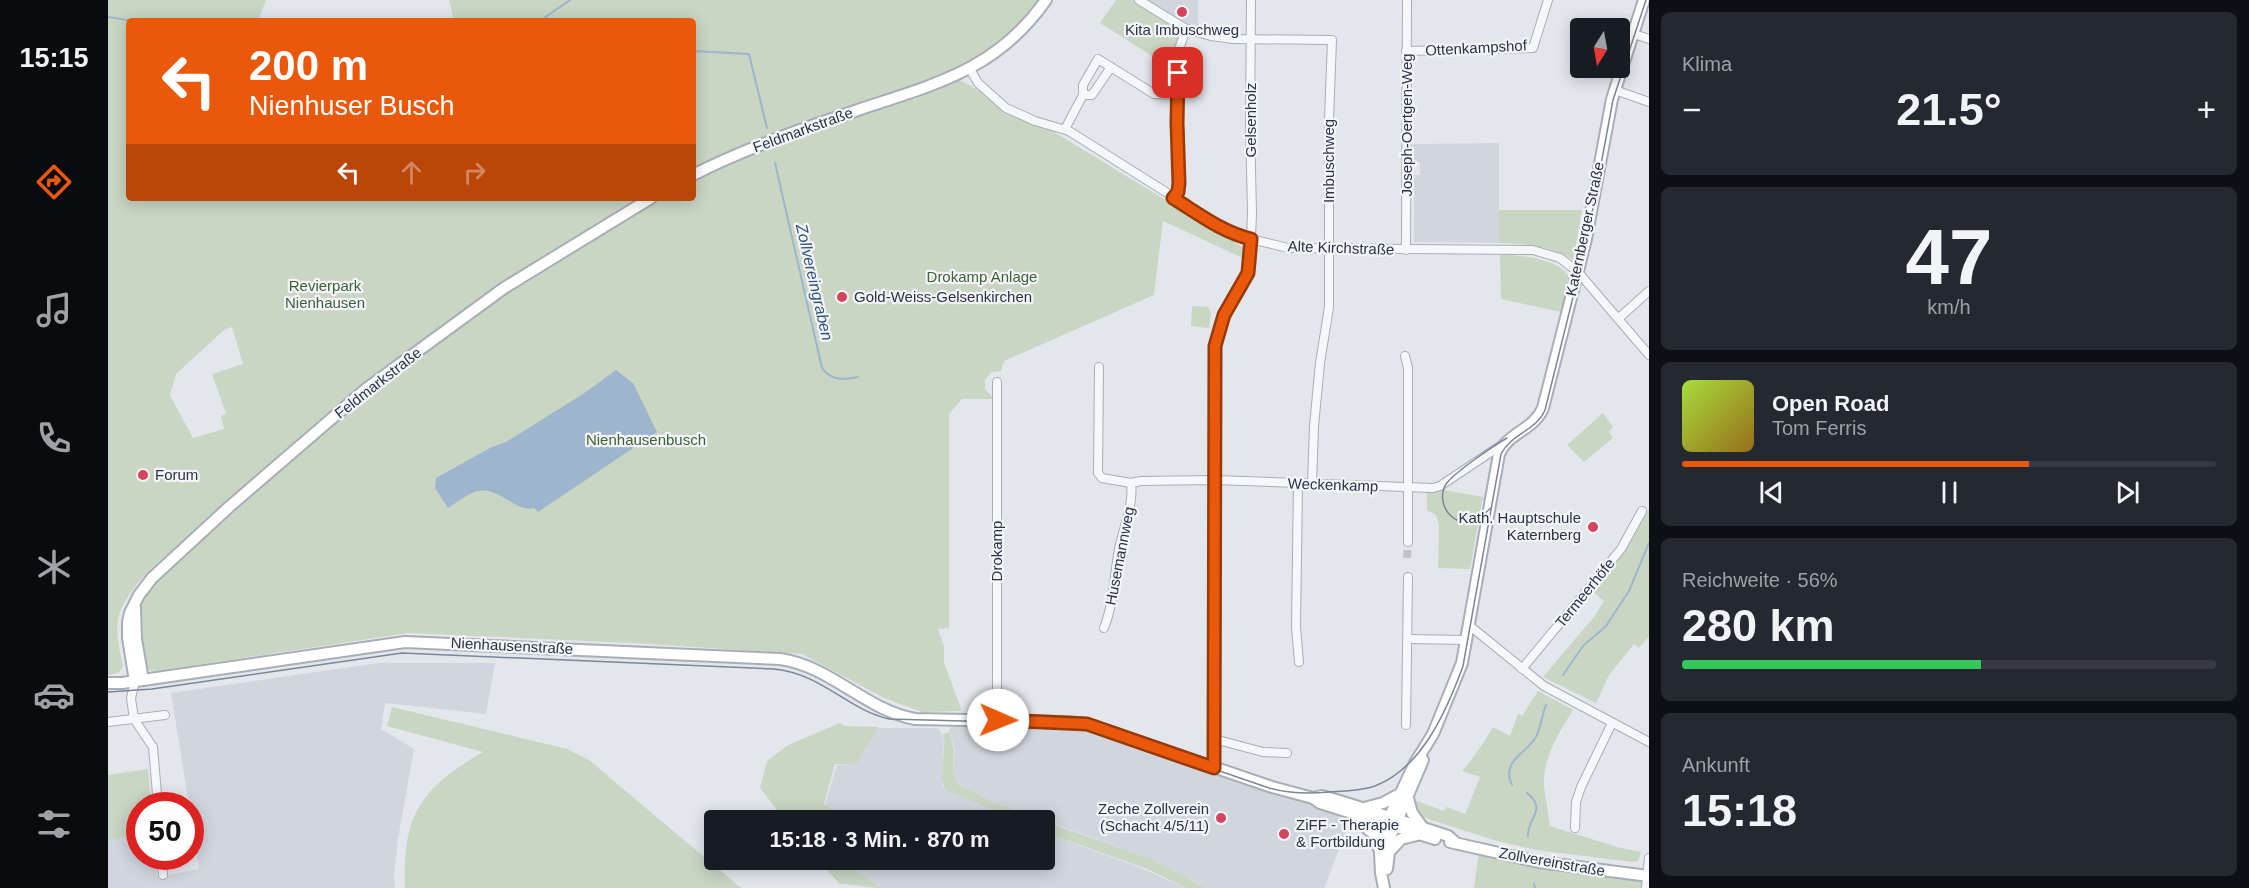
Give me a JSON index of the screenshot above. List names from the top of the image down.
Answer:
{
  "streets": {
    "main road": [
      "Feldmarkstraße",
      "Katernberger Straße",
      "Nienhausenstraße",
      "Zollvereinstraße"
    ],
    "street": [
      "Ottenkampshof",
      "Gelsenholz",
      "Joseph-Oertgen-Weg",
      "Imbuschweg",
      "Alte Kirchstraße",
      "Weckenkamp",
      "Drokamp",
      "Husemannweg",
      "Termeerhöfe"
    ]
  },
  "crossings": [
    ["Ottenkampshof", "Joseph-Oertgen-Weg"],
    ["Gelsenholz", "Imbuschweg"],
    ["Gelsenholz", "Alte Kirchstraße"],
    ["Gelsenholz", "Weckenkamp"],
    ["Joseph-Oertgen-Weg", "Alte Kirchstraße"],
    ["Feldmarkstraße", "Alte Kirchstraße"],
    ["Feldmarkstraße", "Nienhausenstraße"],
    ["Imbuschweg", "Alte Kirchstraße"],
    ["Imbuschweg", "Weckenkamp"],
    ["Katernberger Straße", "Alte Kirchstraße"],
    ["Katernberger Straße", "Weckenkamp"],
    ["Drokamp", "Nienhausenstraße"]
  ],
  "water": ["Zollvereingraben"],
  "parks": ["Drokamp Anlage", "Revierpark Nienhausen", "Nienhausenbusch"],
  "places": [
    "Kita Imbuschweg",
    "Gold-Weiss-Gelsenkirchen",
    "Forum",
    "Kath. Hauptschule Katernberg",
    "Zeche Zollverein (Schacht 4/5/11)",
    "ZiFF - Therapie & Fortbildung"
  ],
  "north": "bottom",
  "page": {
    "tabs": "15:15",
    "tile": [
      "Klima",
      ["47", "km/h"],
      ["Reichweite · 56%", "280 km"],
      ["Ankunft", "15:18"]
    ],
    "turn": ["200 m", "Nienhuser Busch"],
    "heat": ["−", "21.5°", "+"],
    "song": ["Open Road", "Tom Ferris"],
    "limit": "50",
    "trip": "15:18 · 3 Min. · 870 m"
  }
}
